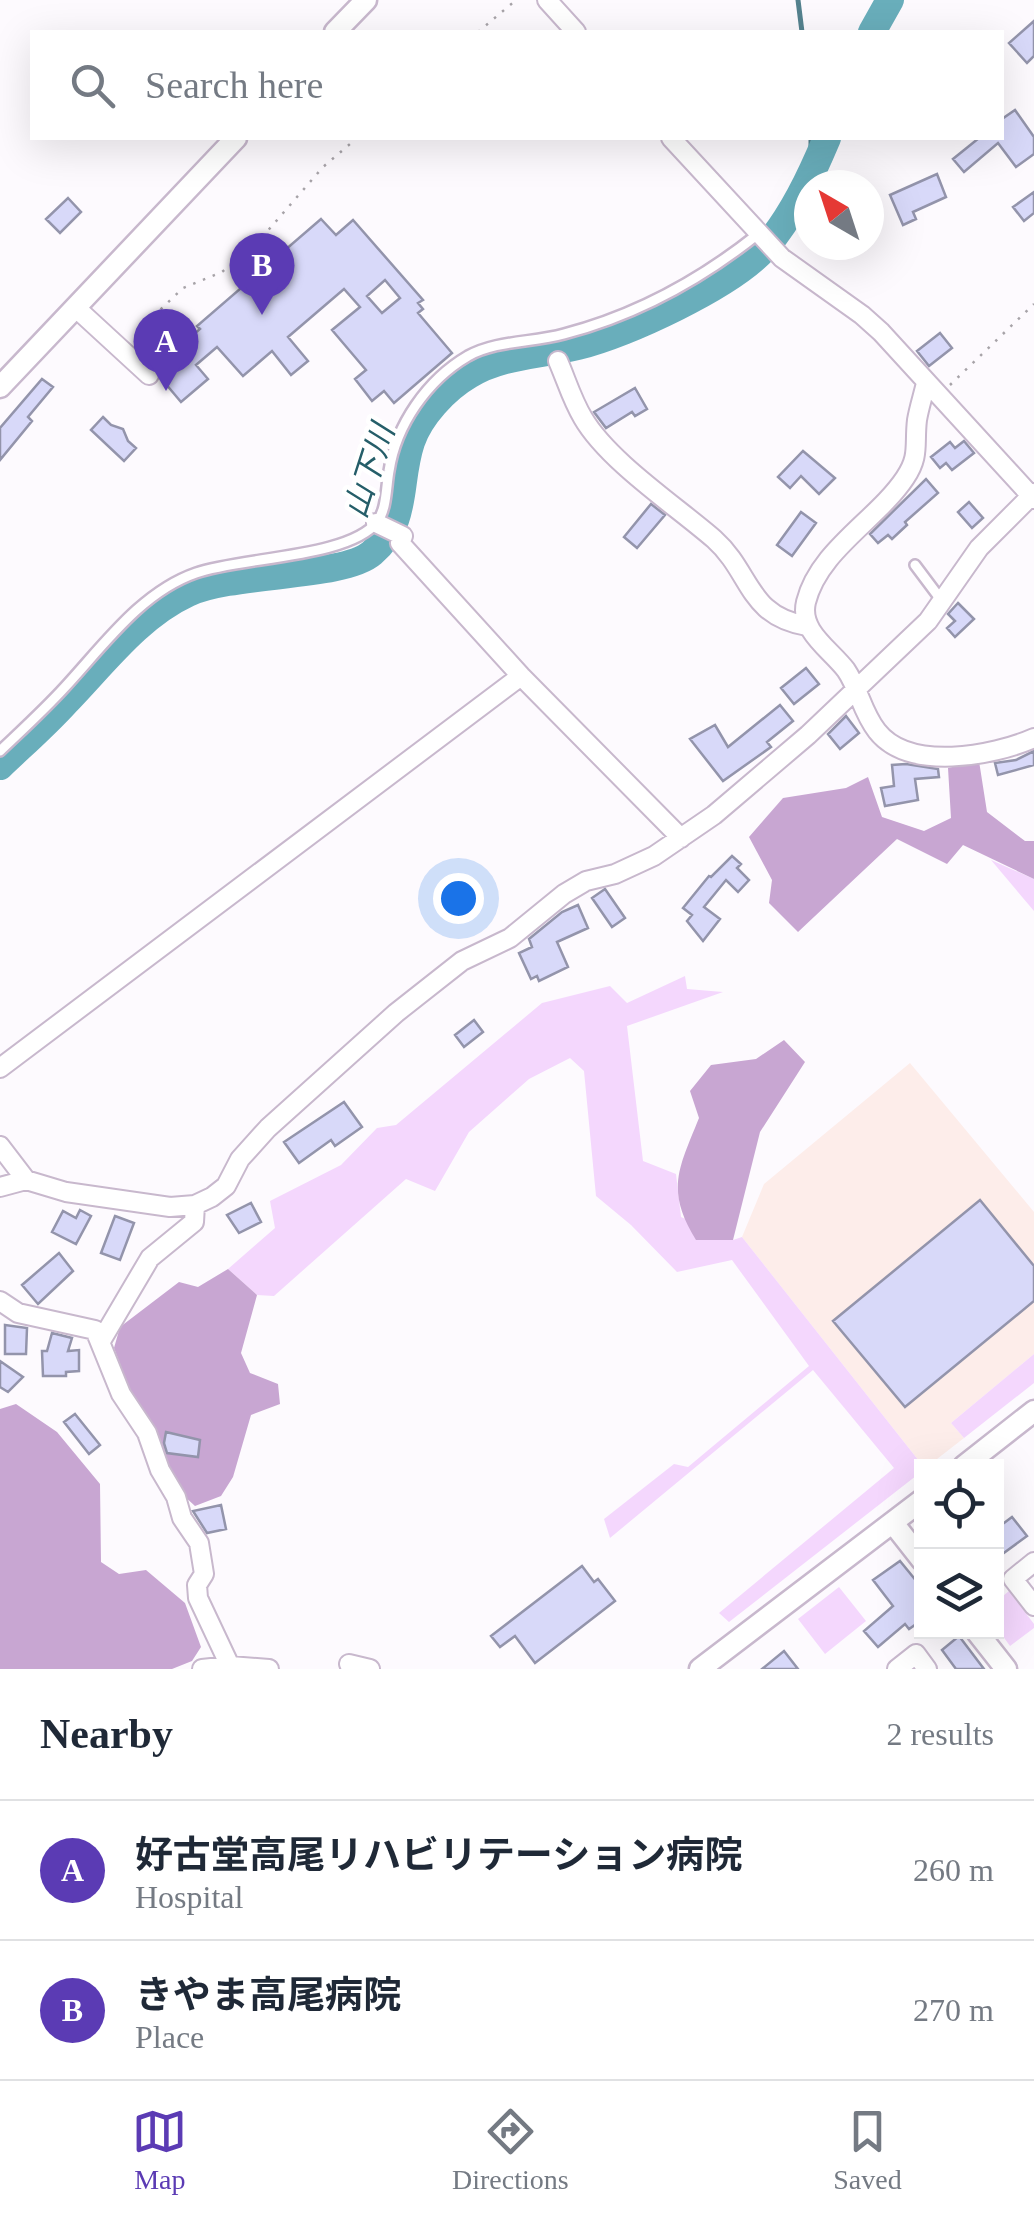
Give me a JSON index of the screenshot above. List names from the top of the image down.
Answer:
{
  "water": ["山下川"],
  "north": "top left",
  "page": {
    "search": "Search here",
    "pins": ["B", "A"],
    "heading": ["Nearby", "2 results"],
    "list": [
      {
        "mark": "A",
        "name": "好古堂高尾リハビリテーション病院",
        "note": "Hospital",
        "value": "260 m"
      },
      {
        "mark": "B",
        "name": "きやま高尾病院",
        "note": "Place",
        "value": "270 m"
      }
    ],
    "nav": ["Map", "Directions", "Saved"]
  }
}
